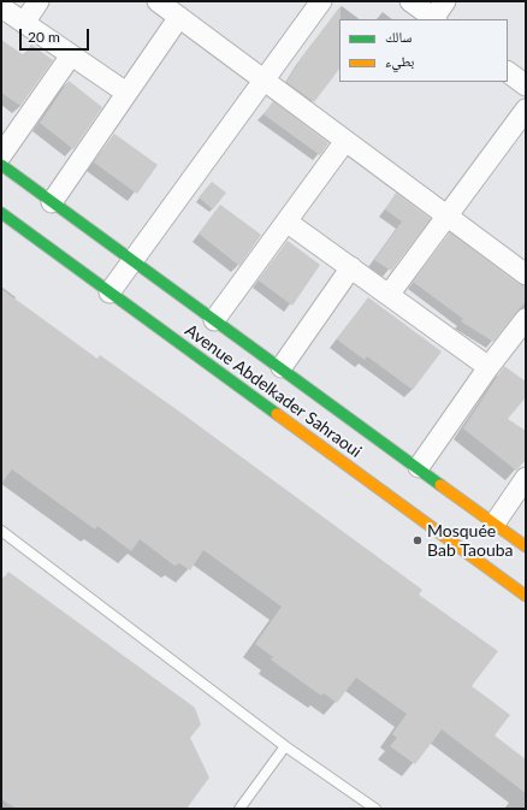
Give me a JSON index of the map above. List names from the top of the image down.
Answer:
{
  "streets": {
    "main road": ["Avenue Abdelkader Sahraoui"]
  },
  "places": ["Mosquée Bab Taouba"],
  "legend": ["سالك", "بطيء"],
  "scale_bar": "20 m"
}
